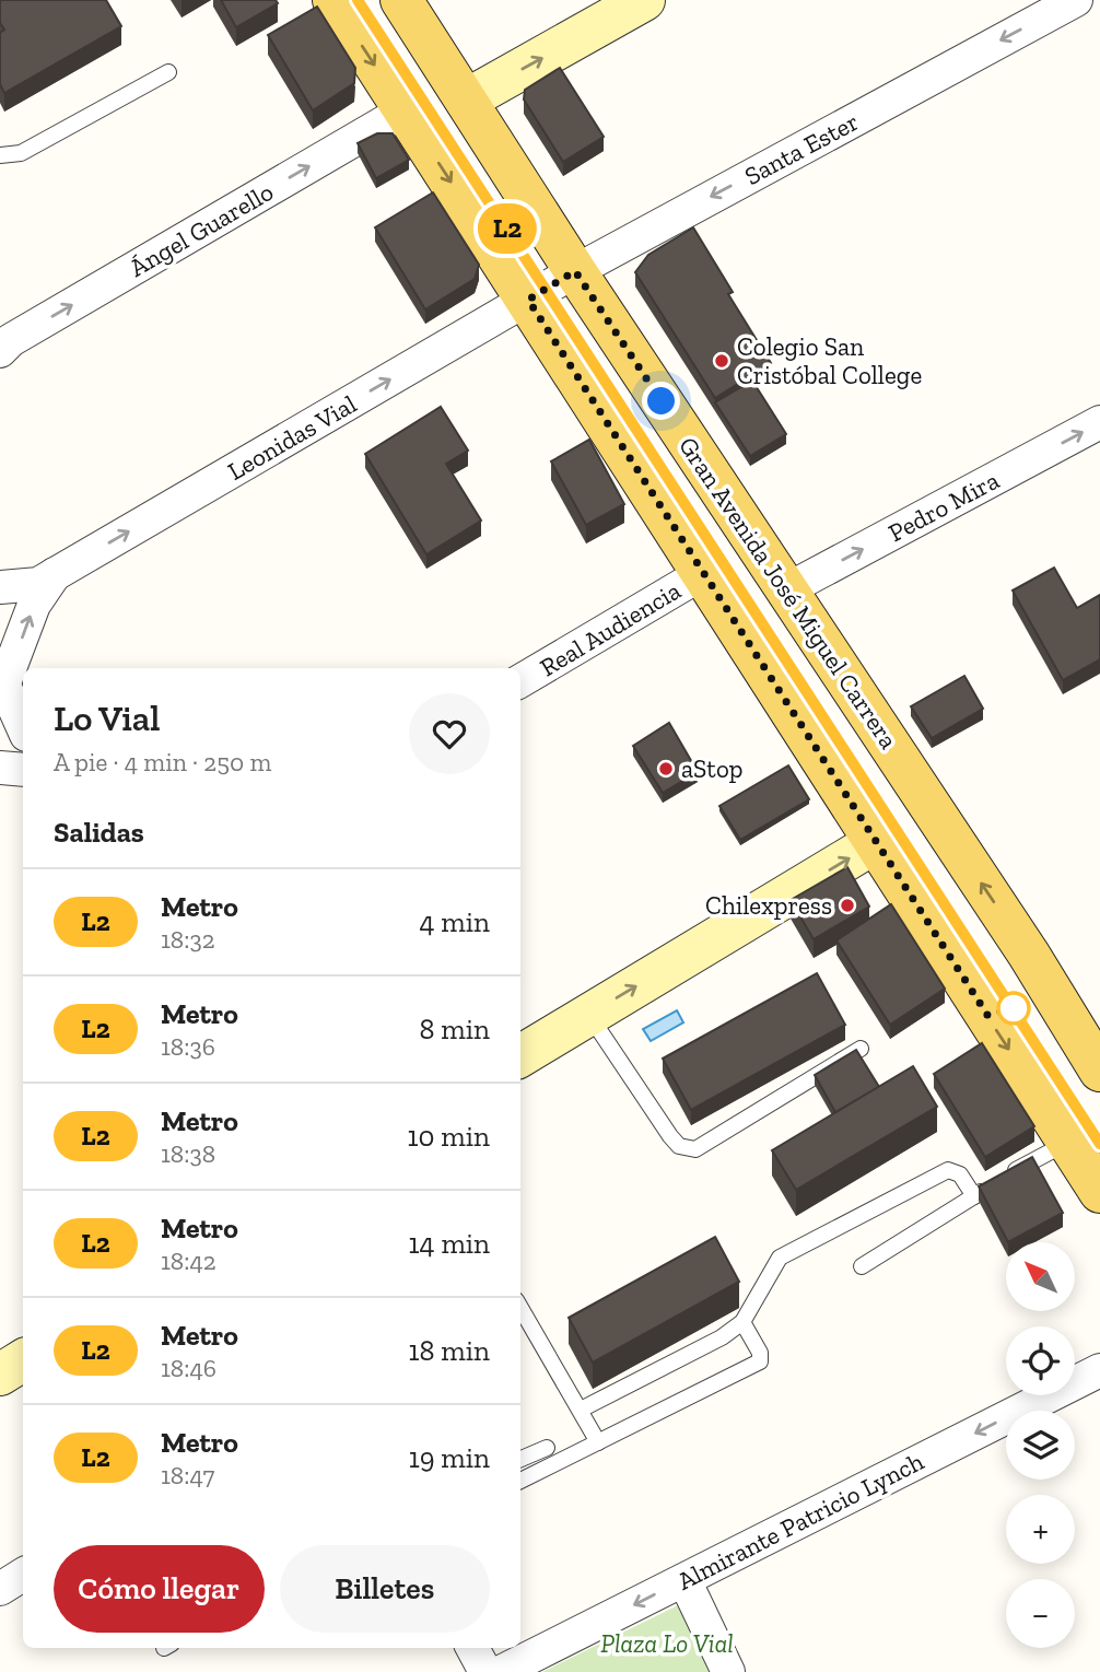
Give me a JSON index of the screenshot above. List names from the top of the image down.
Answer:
{
  "streets": {
    "main road": ["Gran Avenida José Miguel Carrera"],
    "street": [
      "Santa Ester",
      "Ángel Guarello",
      "Leonidas Vial",
      "Pedro Mira",
      "Real Audiencia",
      "Almirante Patricio Lynch"
    ]
  },
  "crossings": [
    ["Santa Ester", "Leonidas Vial"],
    ["Santa Ester", "Gran Avenida José Miguel Carrera"],
    ["Pedro Mira", "Gran Avenida José Miguel Carrera"]
  ],
  "one_way": [
    "Ángel Guarello",
    "Leonidas Vial",
    "Pedro Mira",
    "Almirante Patricio Lynch"
  ],
  "parks": ["Plaza Lo Vial"],
  "places": ["Colegio San Cristóbal College", "aStop", "Chilexpress"],
  "lines": ["metro line L2"],
  "north": "top left",
  "page": {
    "on_map": "L2",
    "heading": [
      ["Lo Vial", "A pie · 4 min · 250 m"],
      "Salidas"
    ],
    "list": [
      {
        "mark": "L2",
        "name": "Metro",
        "note": "18:32",
        "value": "4 min"
      },
      {
        "mark": "L2",
        "name": "Metro",
        "note": "18:36",
        "value": "8 min"
      },
      {
        "mark": "L2",
        "name": "Metro",
        "note": "18:38",
        "value": "10 min"
      },
      {
        "mark": "L2",
        "name": "Metro",
        "note": "18:42",
        "value": "14 min"
      },
      {
        "mark": "L2",
        "name": "Metro",
        "note": "18:46",
        "value": "18 min"
      },
      {
        "mark": "L2",
        "name": "Metro",
        "note": "18:47",
        "value": "19 min"
      }
    ],
    "map_buttons": ["+", "−"],
    "buttons": ["Cómo llegar", "Billetes"]
  }
}
